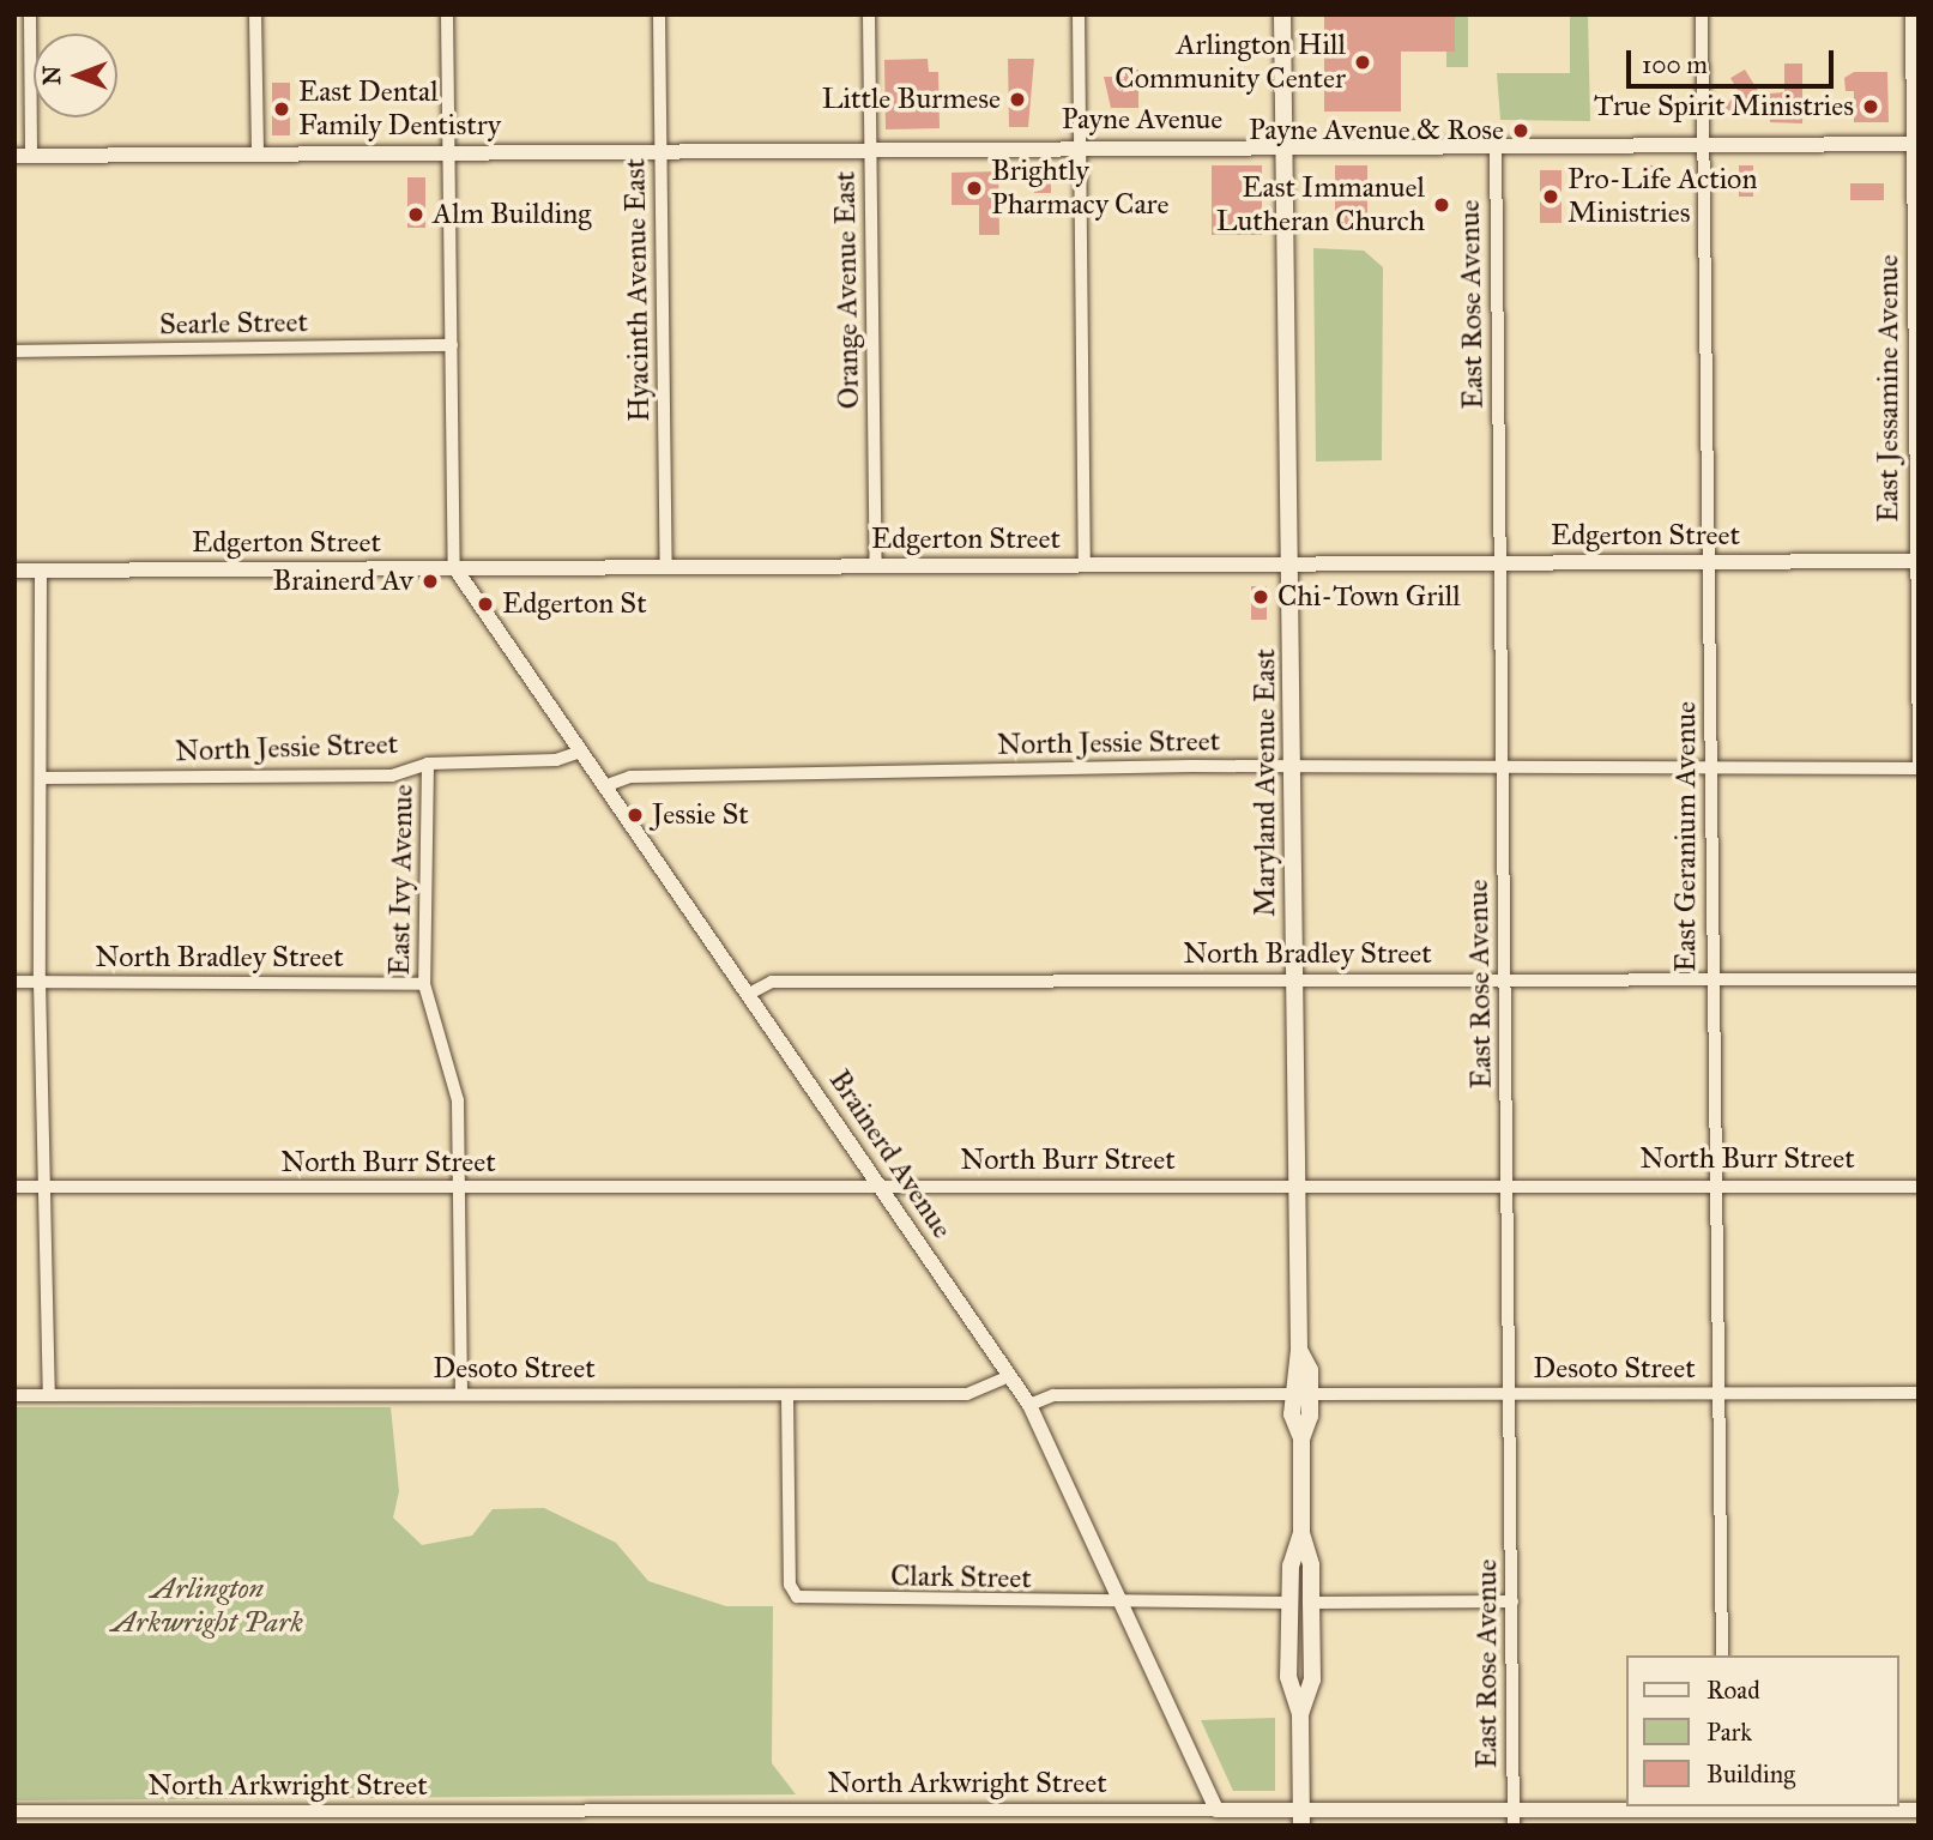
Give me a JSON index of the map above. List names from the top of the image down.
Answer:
{
  "streets": {
    "main road": ["Maryland Avenue East"],
    "street": [
      "Payne Avenue",
      "Hyacinth Avenue East",
      "Orange Avenue East",
      "East Rose Avenue",
      "Searle Street",
      "East Jessamine Avenue",
      "Edgerton Street",
      "North Jessie Street",
      "East Geranium Avenue",
      "East Ivy Avenue",
      "North Bradley Street",
      "Brainerd Avenue",
      "North Burr Street",
      "Desoto Street",
      "Clark Street",
      "North Arkwright Street"
    ]
  },
  "crossings": [
    ["Payne Avenue", "Hyacinth Avenue East"],
    ["Payne Avenue", "Orange Avenue East"],
    ["Payne Avenue", "East Rose Avenue"],
    ["Payne Avenue", "East Jessamine Avenue"],
    ["Payne Avenue", "Maryland Avenue East"],
    ["Payne Avenue", "East Geranium Avenue"],
    ["Hyacinth Avenue East", "Edgerton Street"],
    ["Orange Avenue East", "Edgerton Street"],
    ["East Rose Avenue", "Edgerton Street"],
    ["East Rose Avenue", "North Jessie Street"],
    ["East Rose Avenue", "North Bradley Street"],
    ["East Rose Avenue", "North Burr Street"],
    ["East Rose Avenue", "Desoto Street"],
    ["East Rose Avenue", "North Arkwright Street"],
    ["East Jessamine Avenue", "Edgerton Street"],
    ["Edgerton Street", "Maryland Avenue East"],
    ["Edgerton Street", "East Geranium Avenue"],
    ["Edgerton Street", "Brainerd Avenue"],
    ["North Jessie Street", "Maryland Avenue East"],
    ["North Jessie Street", "East Geranium Avenue"],
    ["North Jessie Street", "East Ivy Avenue"],
    ["North Jessie Street", "Brainerd Avenue"],
    ["Maryland Avenue East", "North Bradley Street"],
    ["Maryland Avenue East", "North Burr Street"],
    ["Maryland Avenue East", "Desoto Street"],
    ["Maryland Avenue East", "Clark Street"],
    ["Maryland Avenue East", "North Arkwright Street"],
    ["East Geranium Avenue", "North Bradley Street"],
    ["East Geranium Avenue", "North Burr Street"],
    ["East Geranium Avenue", "Desoto Street"],
    ["East Ivy Avenue", "North Bradley Street"],
    ["East Ivy Avenue", "North Burr Street"],
    ["East Ivy Avenue", "Desoto Street"],
    ["North Bradley Street", "Brainerd Avenue"],
    ["Brainerd Avenue", "North Burr Street"],
    ["Brainerd Avenue", "Desoto Street"],
    ["Brainerd Avenue", "Clark Street"],
    ["Brainerd Avenue", "North Arkwright Street"],
    ["Desoto Street", "Clark Street"]
  ],
  "parks": ["Arlington Arkwright Park"],
  "places": [
    "Arlington Hill Community Center",
    "Little Burmese",
    "True Spirit Ministries",
    "East Dental Family Dentistry",
    "Payne Avenue & Rose",
    "Brightly Pharmacy Care",
    "Pro-Life Action Ministries",
    "East Immanuel Lutheran Church",
    "Alm Building",
    "Brainerd Av",
    "Chi-Town Grill",
    "Edgerton St",
    "Jessie St"
  ],
  "legend": ["Road", "Park", "Building"],
  "scale_bar": "100 m",
  "north": "left"
}
